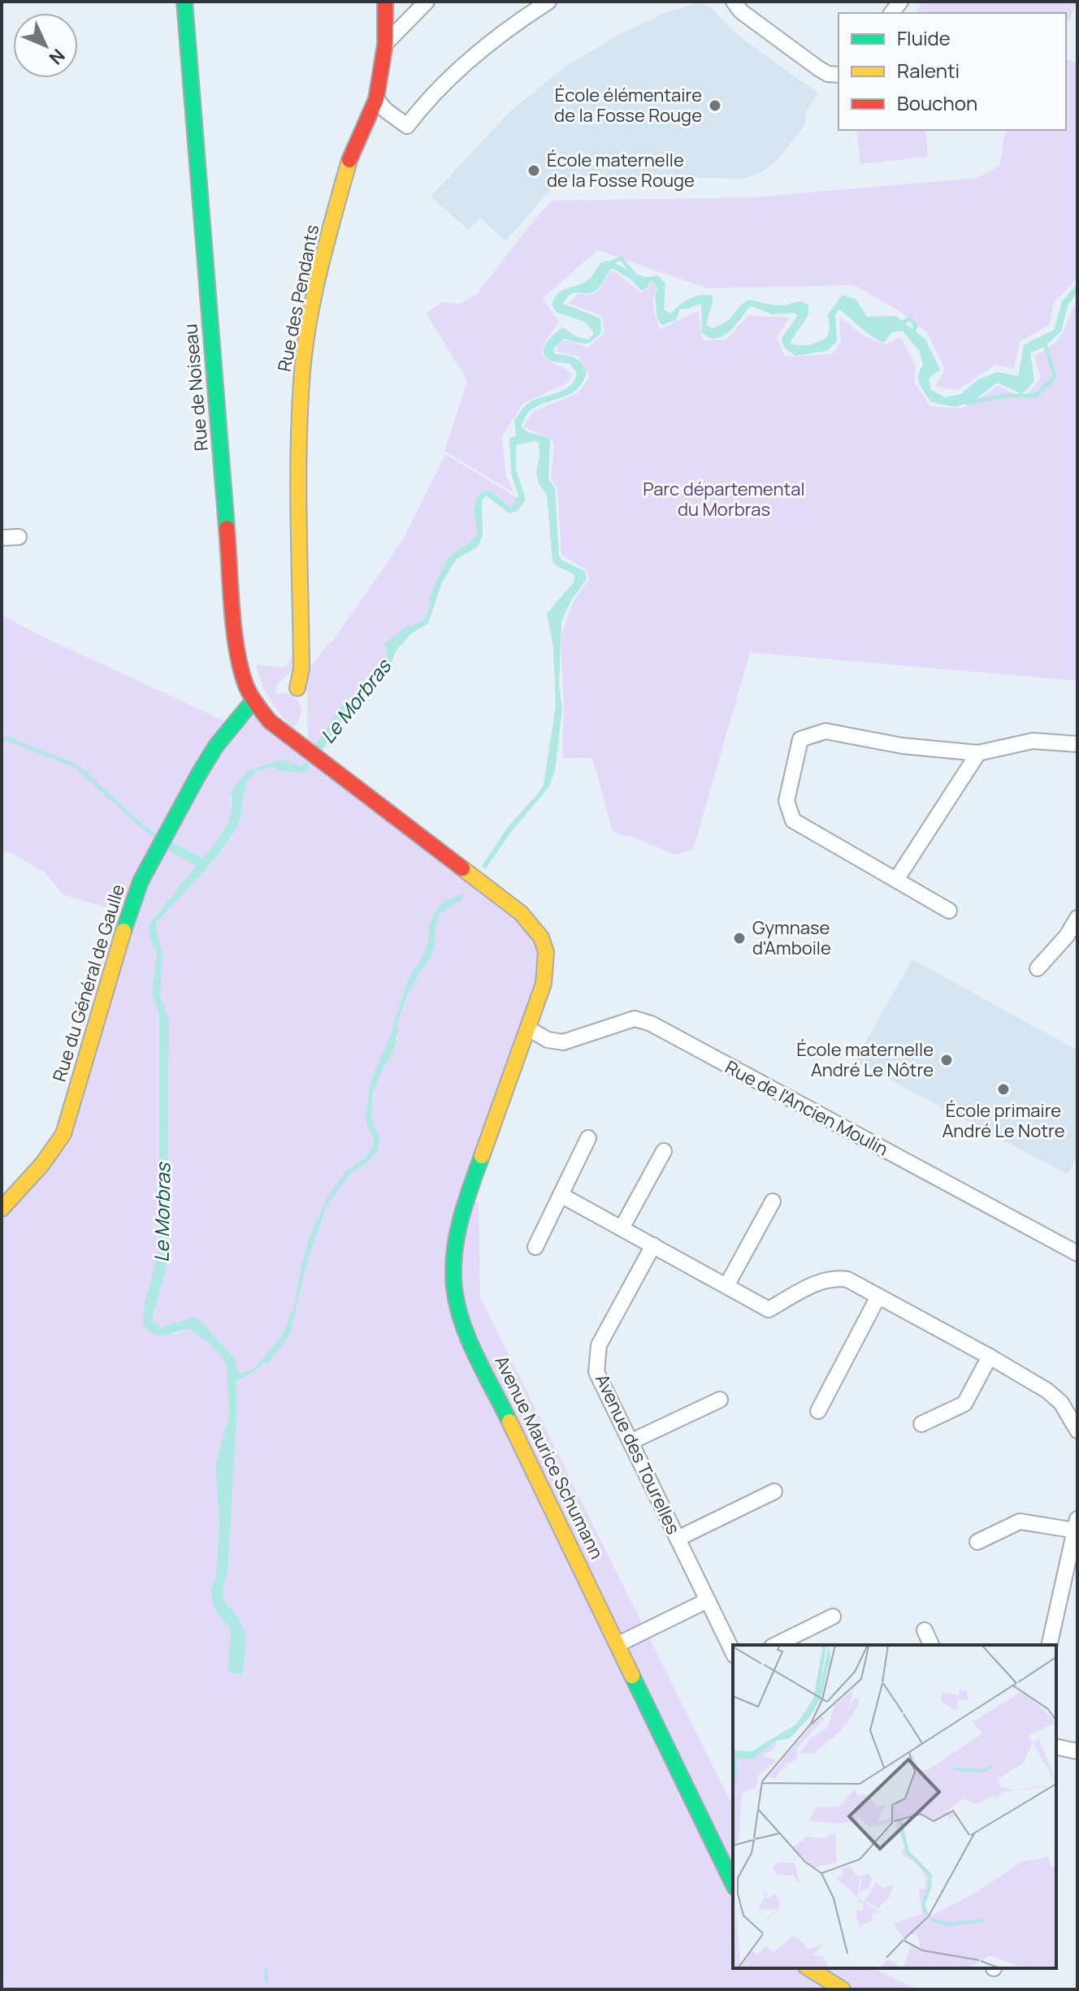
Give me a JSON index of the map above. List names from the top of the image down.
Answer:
{
  "streets": {
    "street": [
      "Rue des Pendants",
      "Rue de Noiseau",
      "Rue du Général de Gaulle",
      "Rue de l'Ancien Moulin",
      "Avenue des Tourelles",
      "Avenue Maurice Schumann"
    ]
  },
  "crossings": [
    ["Rue de Noiseau", "Rue du Général de Gaulle"],
    ["Rue de Noiseau", "Avenue Maurice Schumann"],
    ["Rue de l'Ancien Moulin", "Avenue Maurice Schumann"]
  ],
  "water": ["Le Morbras"],
  "parks": ["Parc départemental du Morbras"],
  "places": [
    "École élémentaire de la Fosse Rouge",
    "École maternelle de la Fosse Rouge",
    "Gymnase d'Amboile",
    "École maternelle André Le Nôtre",
    "École primaire André Le Notre"
  ],
  "legend": ["Fluide", "Ralenti", "Bouchon"],
  "north": "bottom right"
}
